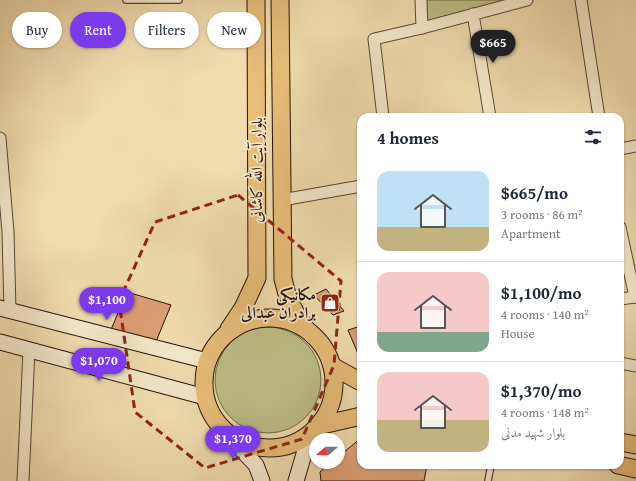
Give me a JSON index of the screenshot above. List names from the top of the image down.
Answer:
{
  "streets": {
    "main road": ["بلوار آیت الله کاشانی"]
  },
  "places": {
    "shop": ["مکانیکی برادران عبدالی"]
  },
  "north": "left",
  "page": {
    "chip": [
      "Buy",
      "Rent",
      "Filters",
      "New"
    ],
    "price": [
      "$665",
      "$1,100",
      "$1,070",
      "$1,370"
    ],
    "heading": "4 homes",
    "list": [
      {
        "name": "$665/mo",
        "note": "3 rooms · 86 m² · Apartment"
      },
      {
        "name": "$1,100/mo",
        "note": "4 rooms · 140 m² · House"
      },
      {
        "name": "$1,370/mo",
        "note": "4 rooms · 148 m² · بلوار شهید مدنی"
      }
    ]
  }
}
